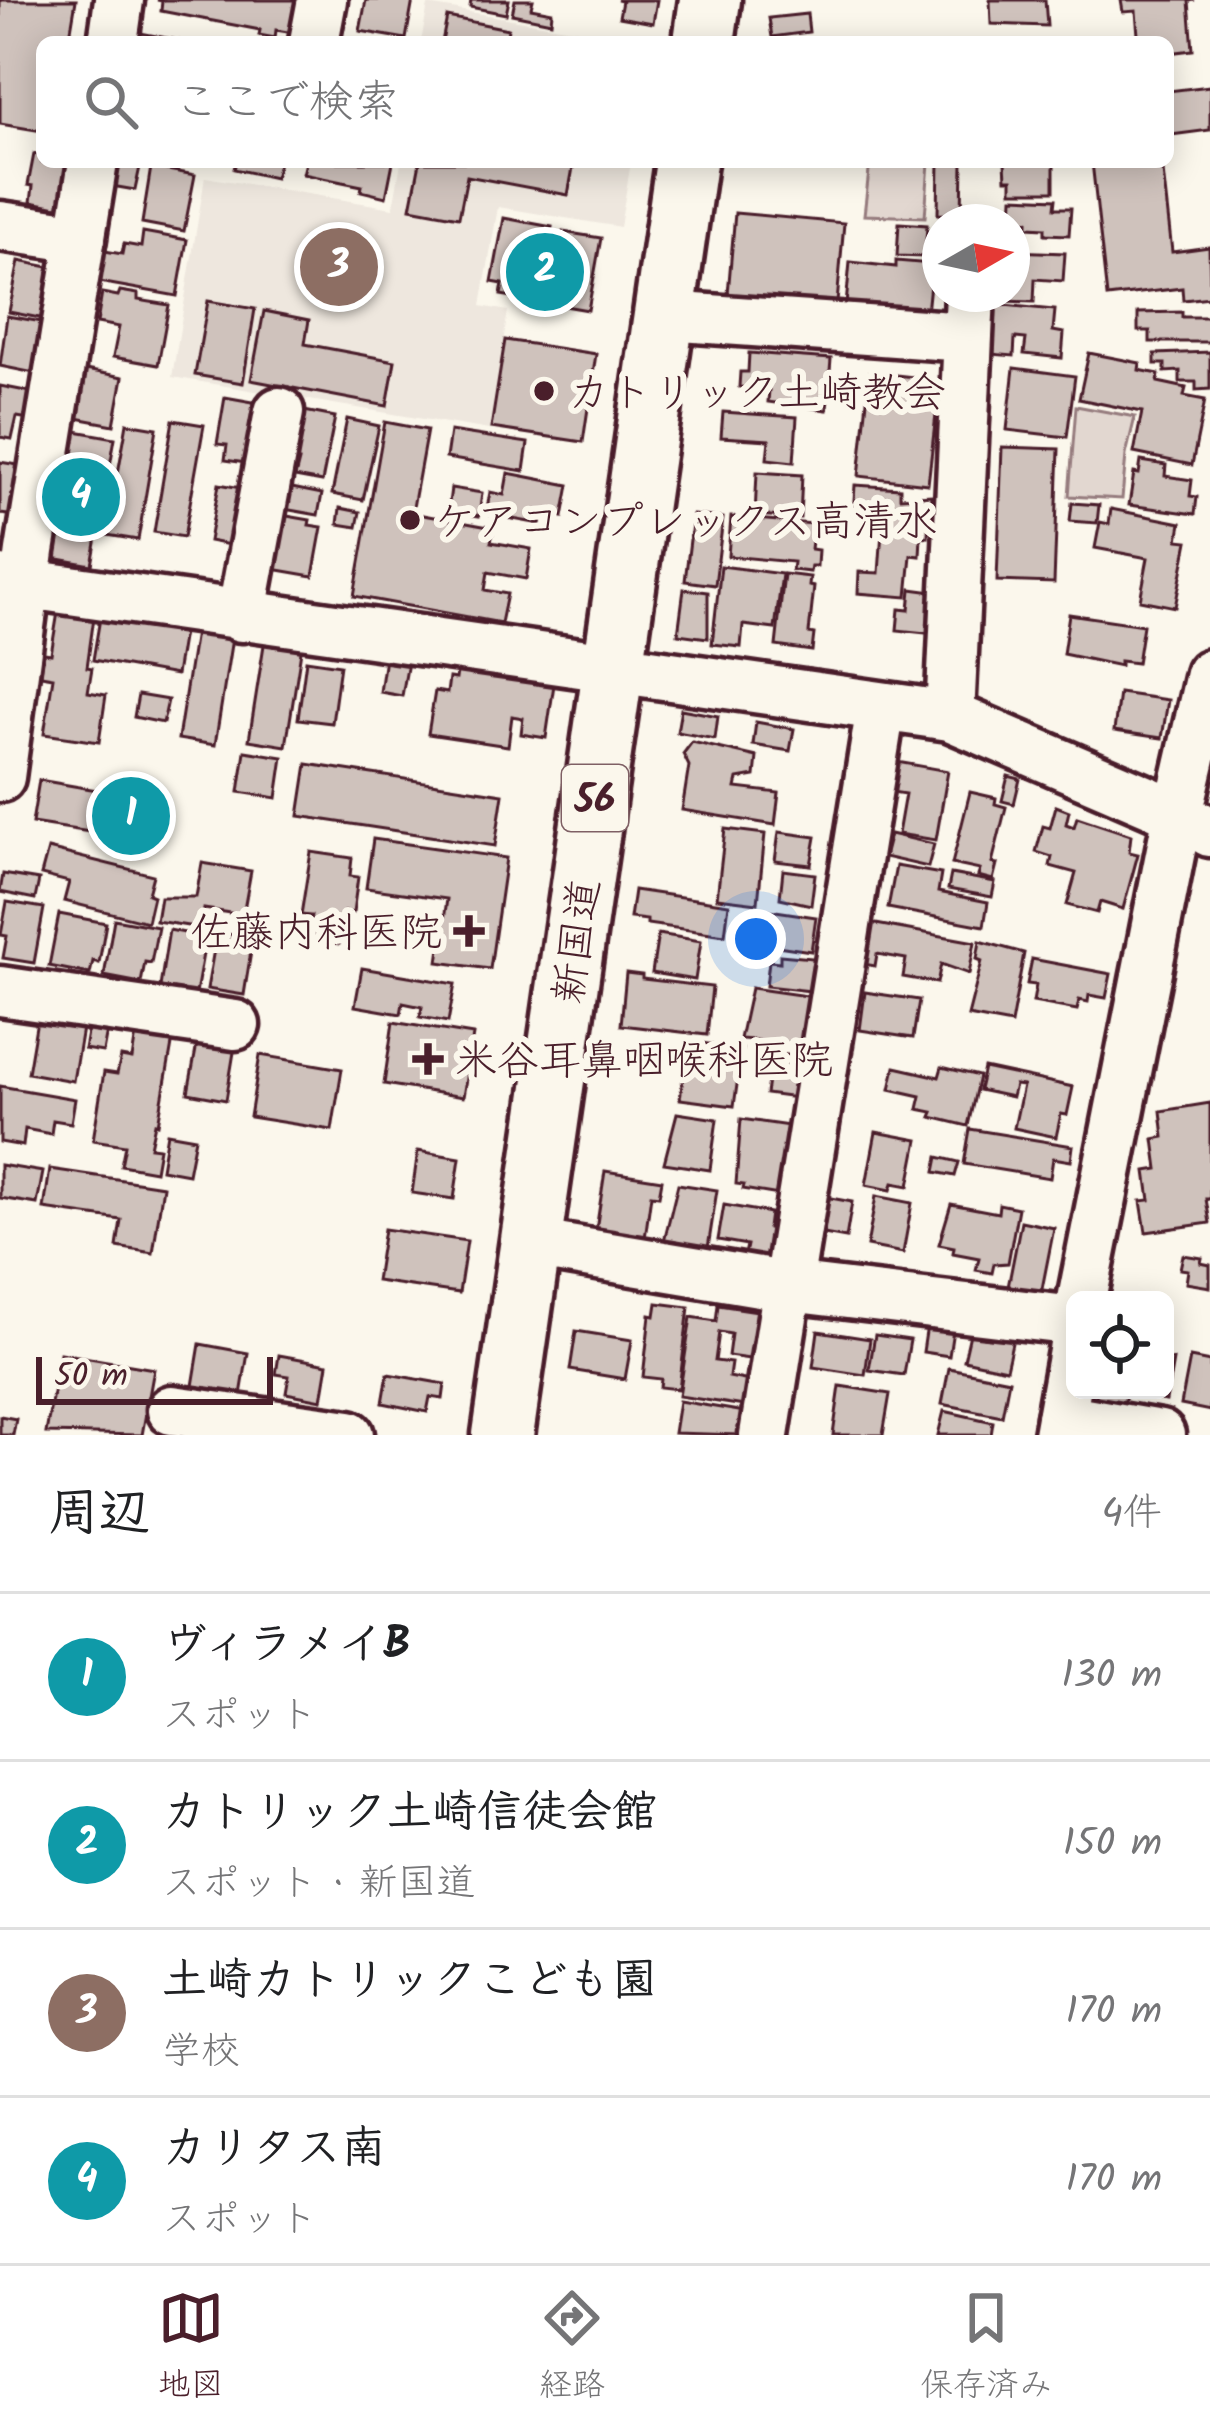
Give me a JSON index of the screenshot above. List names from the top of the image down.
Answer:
{
  "streets": {
    "main road": ["56", "新国道"]
  },
  "places": {
    "other": ["カトリック土崎教会", "ケアコンプレックス高清水"],
    "health": ["佐藤内科医院", "米谷耳鼻咽喉科医院"]
  },
  "scale_bar": "50 m",
  "north": "right",
  "page": {
    "search": "ここで検索",
    "pins": [
      "3",
      "2",
      "4",
      "1"
    ],
    "scale": "50 m",
    "heading": ["周辺", "4件"],
    "list": [
      {
        "mark": "1",
        "name": "ヴィラメイB",
        "note": "スポット",
        "value": "130 m"
      },
      {
        "mark": "2",
        "name": "カトリック土崎信徒会館",
        "note": "スポット · 新国道",
        "value": "150 m"
      },
      {
        "mark": "3",
        "name": "土崎カトリックこども園",
        "note": "学校",
        "value": "170 m"
      },
      {
        "mark": "4",
        "name": "カリタス南",
        "note": "スポット",
        "value": "170 m"
      }
    ],
    "nav": ["地図", "経路", "保存済み"]
  }
}
